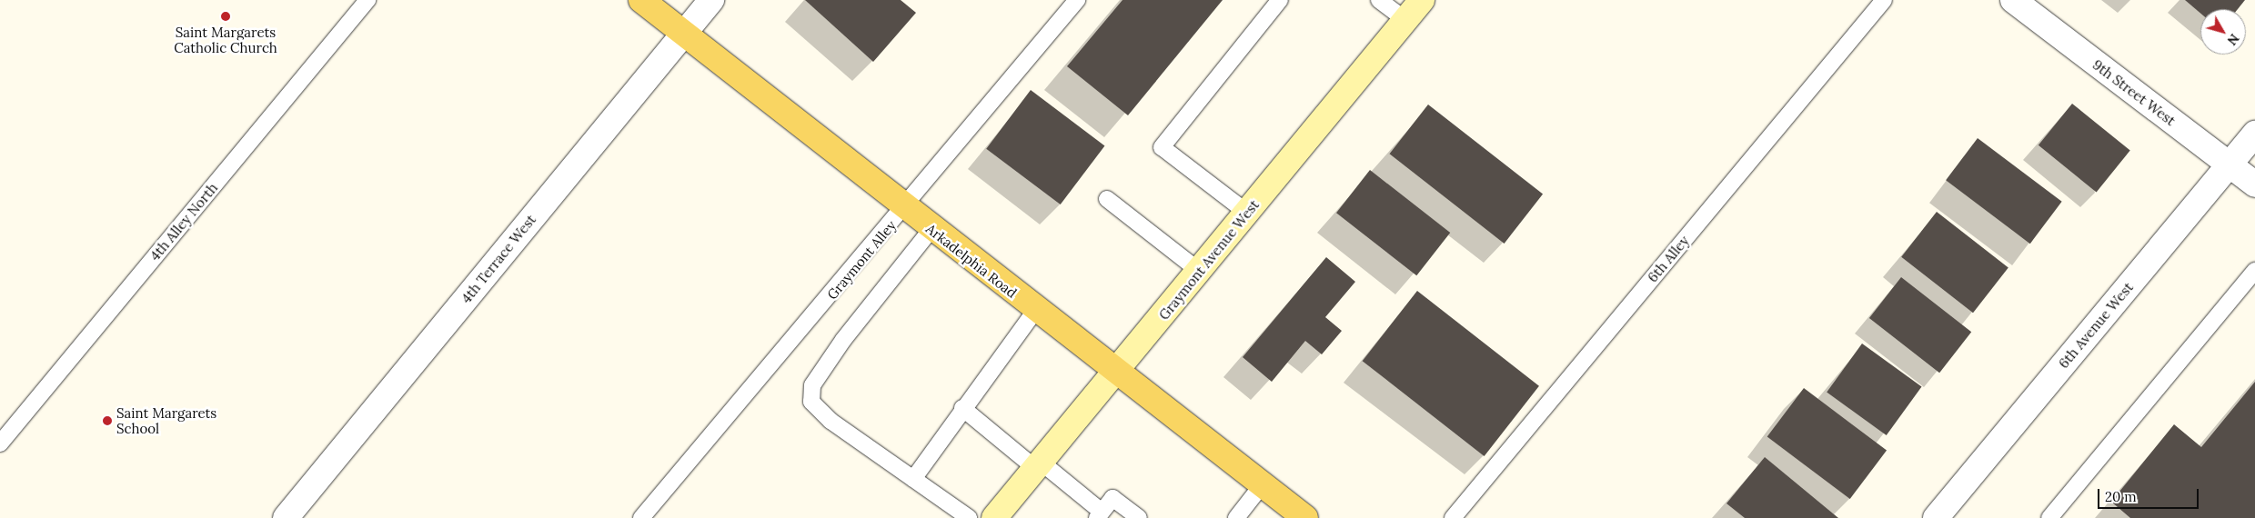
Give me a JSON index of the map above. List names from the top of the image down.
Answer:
{
  "streets": {
    "main road": ["Graymont Avenue West", "Arkadelphia Road"],
    "street": ["9th Street West", "4th Terrace West", "6th Avenue West"],
    "lane": ["4th Alley North", "6th Alley", "Graymont Alley"]
  },
  "crossings": [
    ["9th Street West", "6th Avenue West"],
    ["4th Terrace West", "Arkadelphia Road"],
    ["Graymont Alley", "Arkadelphia Road"],
    ["Graymont Avenue West", "Arkadelphia Road"]
  ],
  "places": ["Saint Margarets Catholic Church", "Saint Margarets School"],
  "scale_bar": "20 m",
  "north": "bottom right"
}
